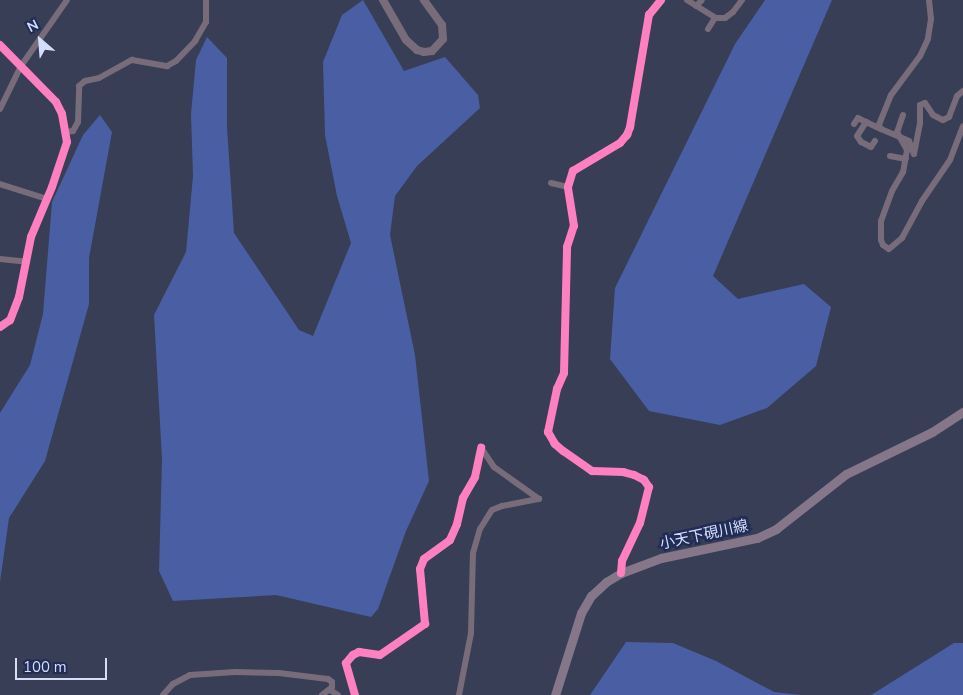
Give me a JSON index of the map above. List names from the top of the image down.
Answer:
{
  "streets": {
    "main road": ["小天下硯川線"]
  },
  "scale_bar": "100 m",
  "north": "top left"
}
